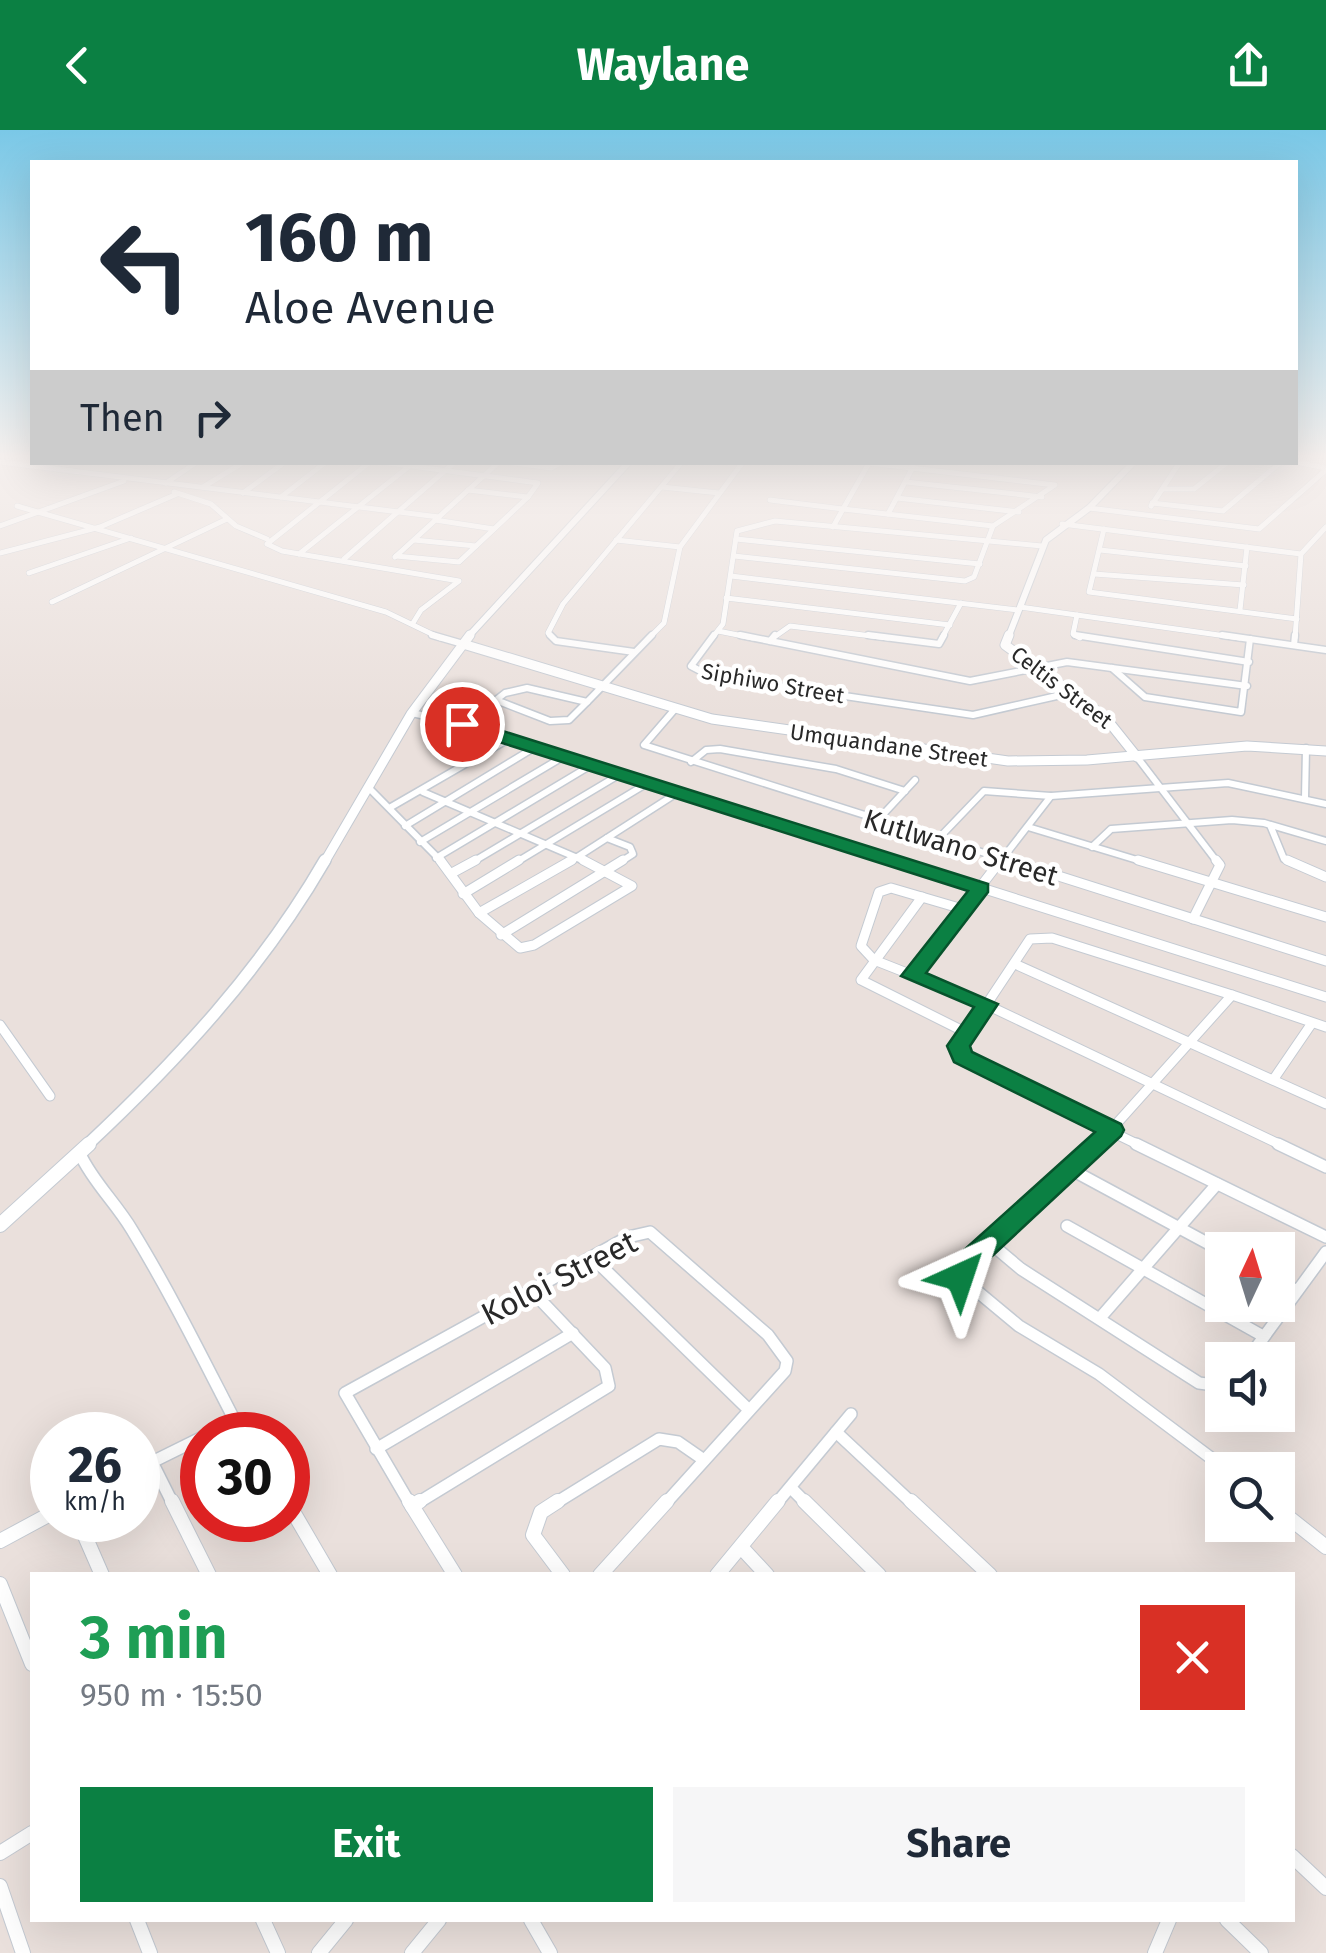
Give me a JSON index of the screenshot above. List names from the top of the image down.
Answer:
{
  "streets": {
    "street": [
      "Siphiwo Street",
      "Celtis Street",
      "Umquandane Street",
      "Kutlwano Street",
      "Koloi Street"
    ]
  },
  "crossings": [
    ["Siphiwo Street", "Celtis Street"],
    ["Celtis Street", "Umquandane Street"],
    ["Umquandane Street", "Kutlwano Street"]
  ],
  "north": "top",
  "page": {
    "header": "Waylane",
    "turn": ["160 m", "Aloe Avenue"],
    "then": "Then",
    "speed": "26 km/h",
    "limit": "30",
    "heading": ["3 min", "950 m · 15:50"],
    "buttons": ["Exit", "Share"]
  }
}
